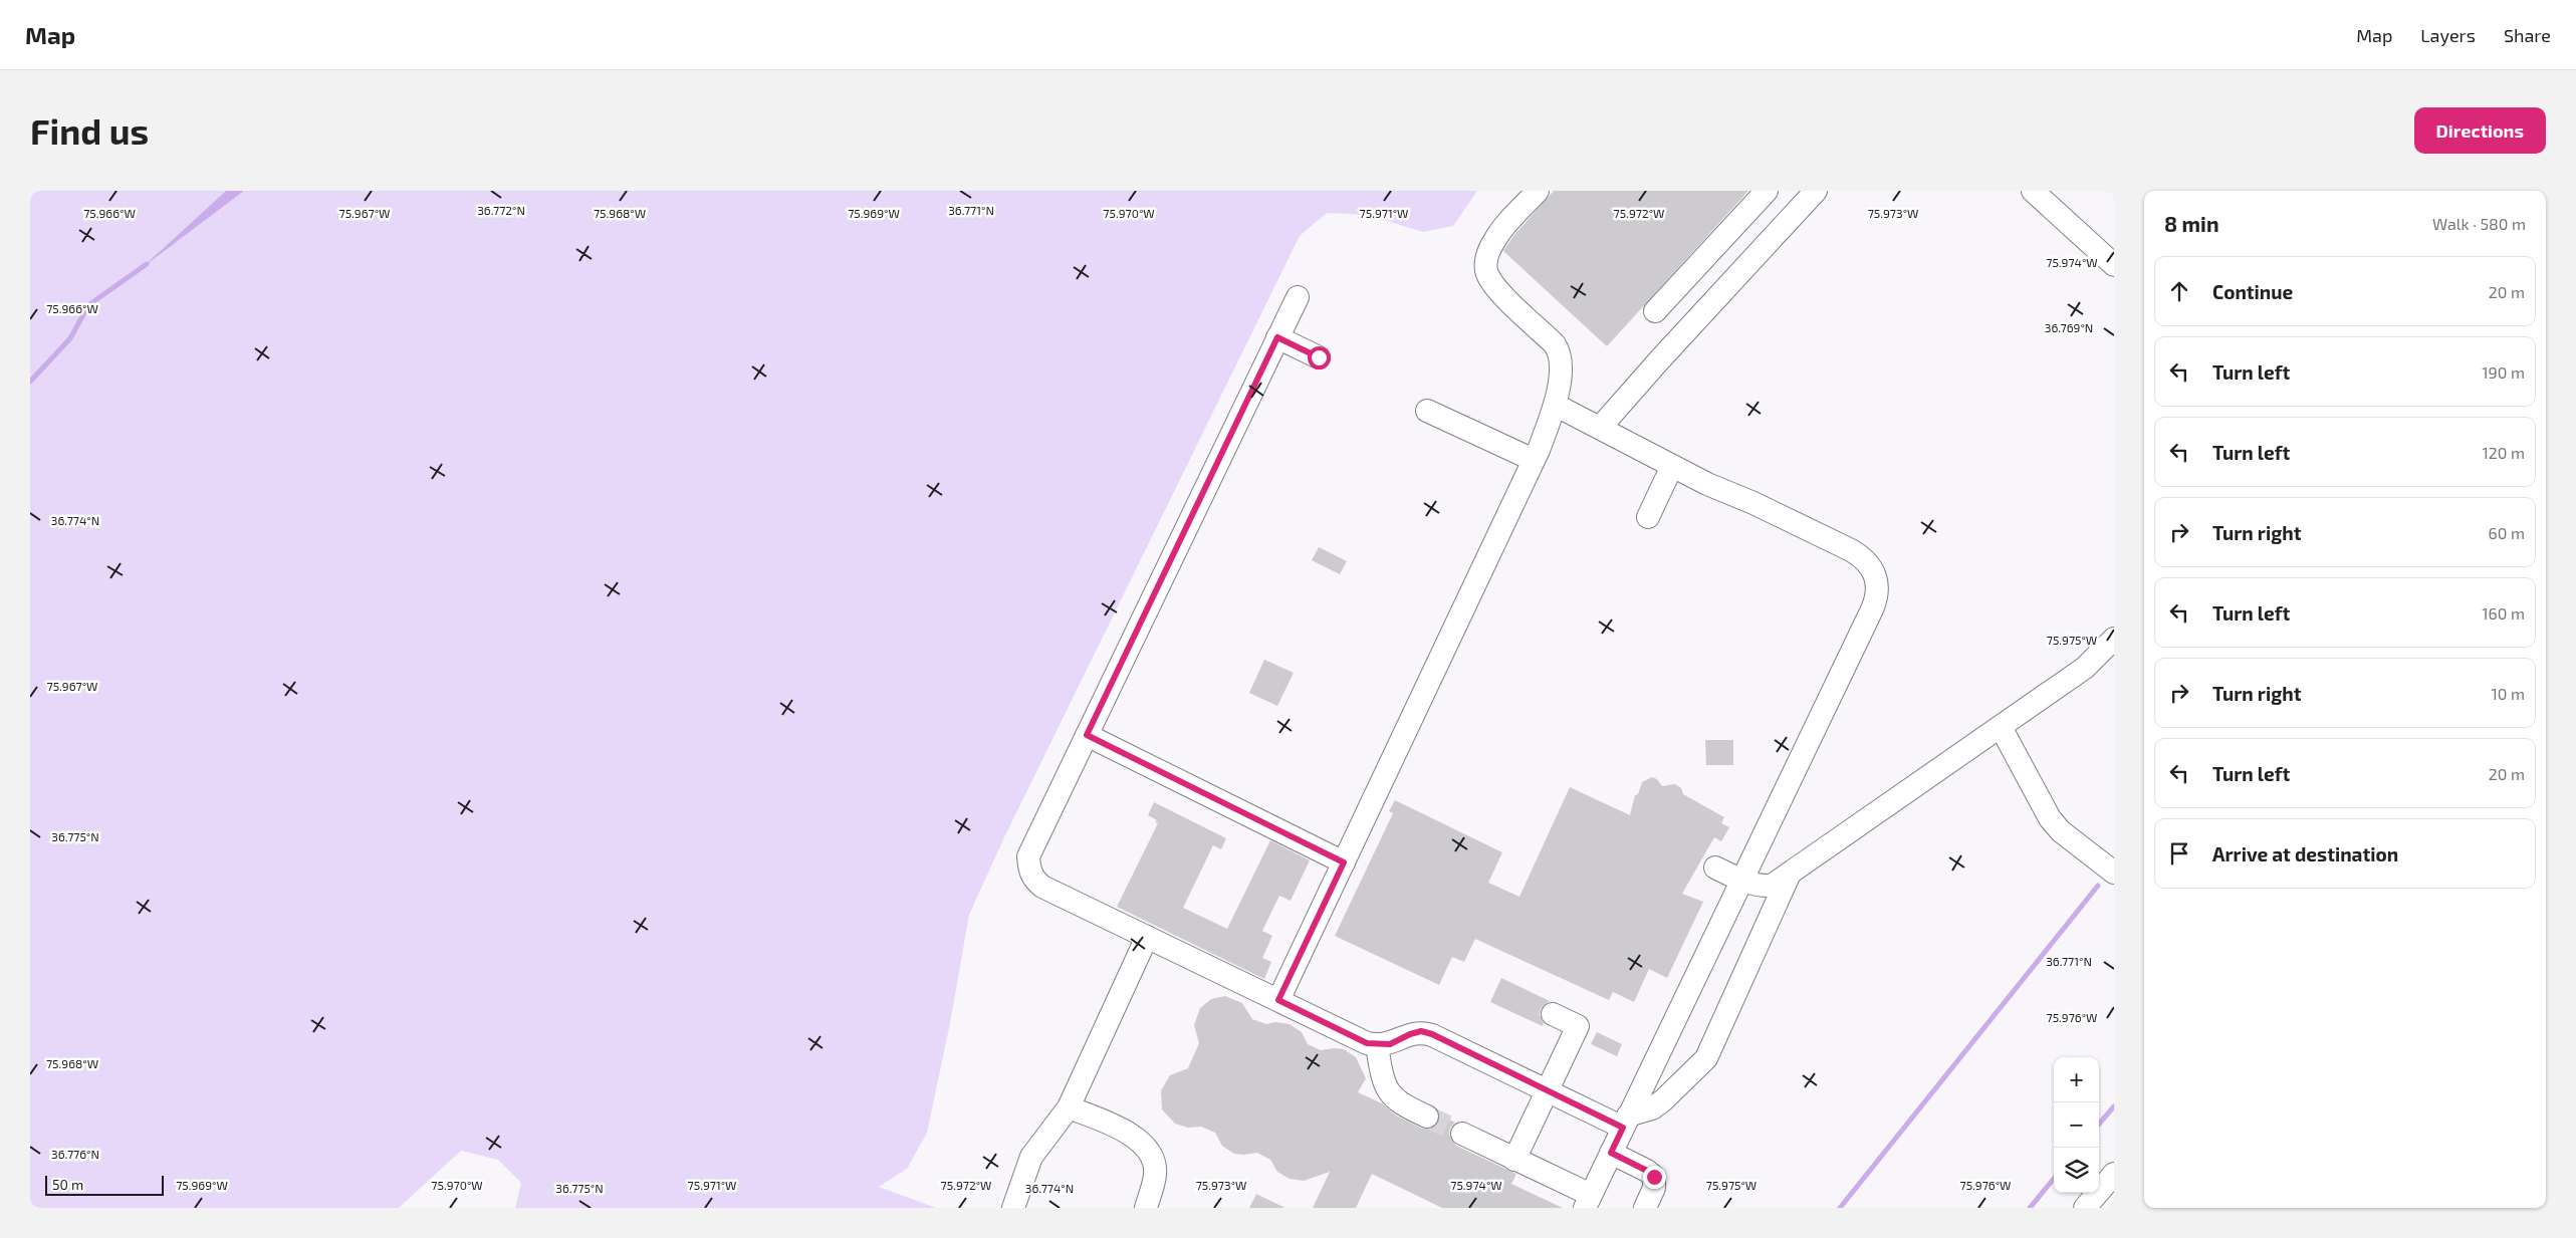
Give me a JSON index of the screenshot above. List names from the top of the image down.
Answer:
{
  "scale_bar": "50 m",
  "page": {
    "header": "Map",
    "nav": ["Map", "Layers", "Share"],
    "buttons": "Directions",
    "title": "Find us",
    "heading": ["8 min", "Walk · 580 m"],
    "list": [
      ["Continue", "20 m"],
      ["Turn left", "190 m"],
      ["Turn left", "120 m"],
      ["Turn right", "60 m"],
      ["Turn left", "160 m"],
      ["Turn right", "10 m"],
      ["Turn left", "20 m"],
      "Arrive at destination"
    ],
    "map_buttons": ["+", "−"],
    "scale": "50 m"
  },
  "coordinates": [
    "36.772°N",
    "36.771°N",
    "75.966°W",
    "75.967°W",
    "75.968°W",
    "75.969°W",
    "75.970°W",
    "75.971°W",
    "75.972°W",
    "75.973°W",
    "75.974°W",
    "36.769°N",
    "36.774°N",
    "75.975°W",
    "36.775°N",
    "75.976°W",
    "36.776°N"
  ]
}
